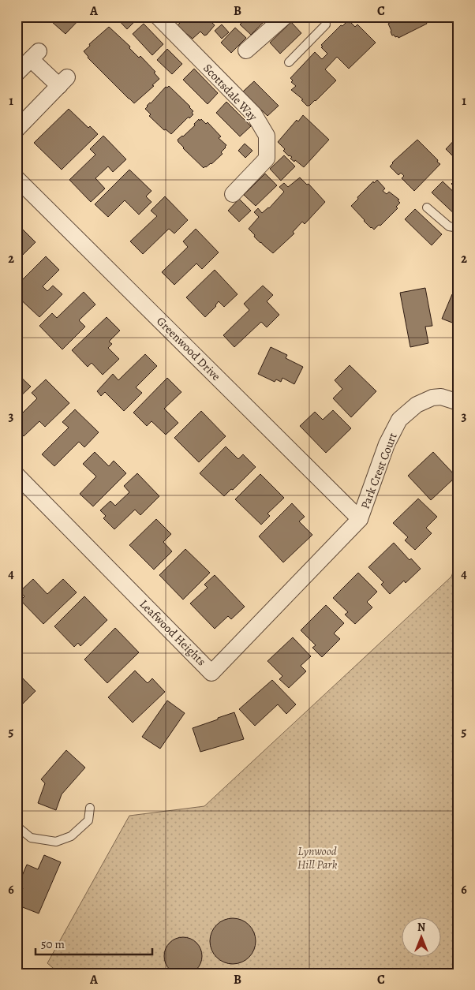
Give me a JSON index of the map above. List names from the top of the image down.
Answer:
{
  "streets": {
    "street": [
      "Scottsdale Way",
      "Greenwood Drive",
      "Park Crest Court",
      "Leafwood Heights"
    ]
  },
  "crossings": [
    ["Greenwood Drive", "Park Crest Court"],
    ["Greenwood Drive", "Leafwood Heights"],
    ["Park Crest Court", "Leafwood Heights"]
  ],
  "parks": ["Lynwood Hill Park"],
  "scale_bar": "50 m",
  "north": "top",
  "grid": {
    "columns": ["A", "B", "C"],
    "rows": [
      "1",
      "2",
      "3",
      "4",
      "5",
      "6"
    ]
  }
}
